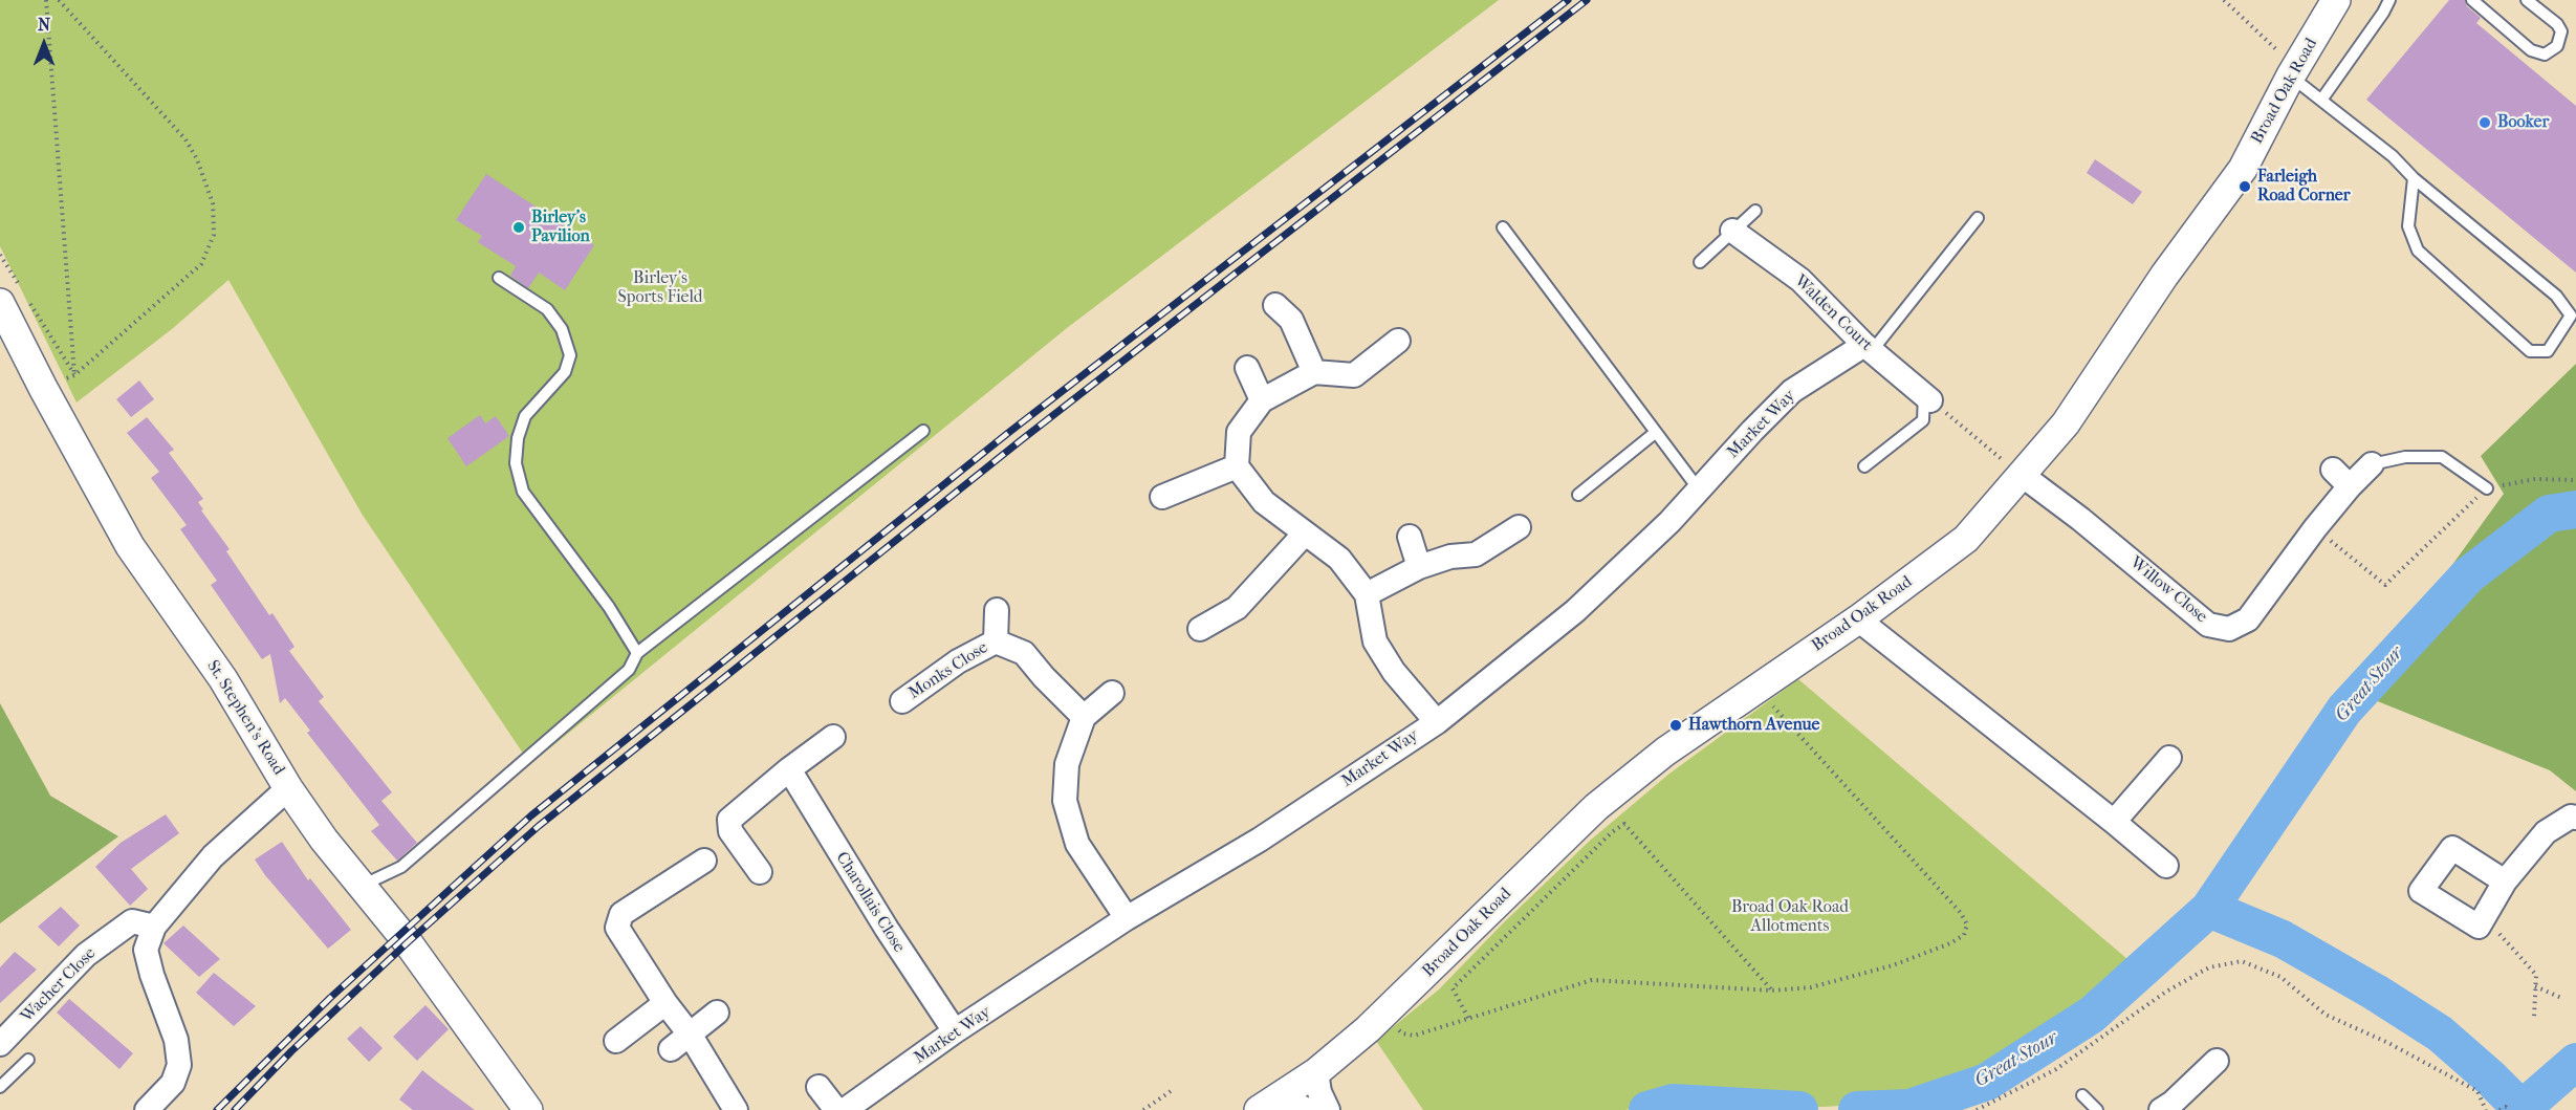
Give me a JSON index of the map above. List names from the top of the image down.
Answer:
{
  "streets": {
    "street": [
      "Broad Oak Road",
      "Walden Court",
      "Market Way",
      "Willow Close",
      "Monks Close",
      "St. Stephen's Road",
      "Charollais Close",
      "Wacher Close"
    ]
  },
  "crossings": [
    ["Broad Oak Road", "Willow Close"],
    ["Walden Court", "Market Way"],
    ["Market Way", "Charollais Close"]
  ],
  "water": ["Great Stour"],
  "parks": ["Birley's Sports Field", "Broad Oak Road Allotments"],
  "places": [
    "Booker",
    "Farleigh Road Corner",
    "Birley's Pavilion",
    "Hawthorn Avenue"
  ],
  "north": "top"
}
